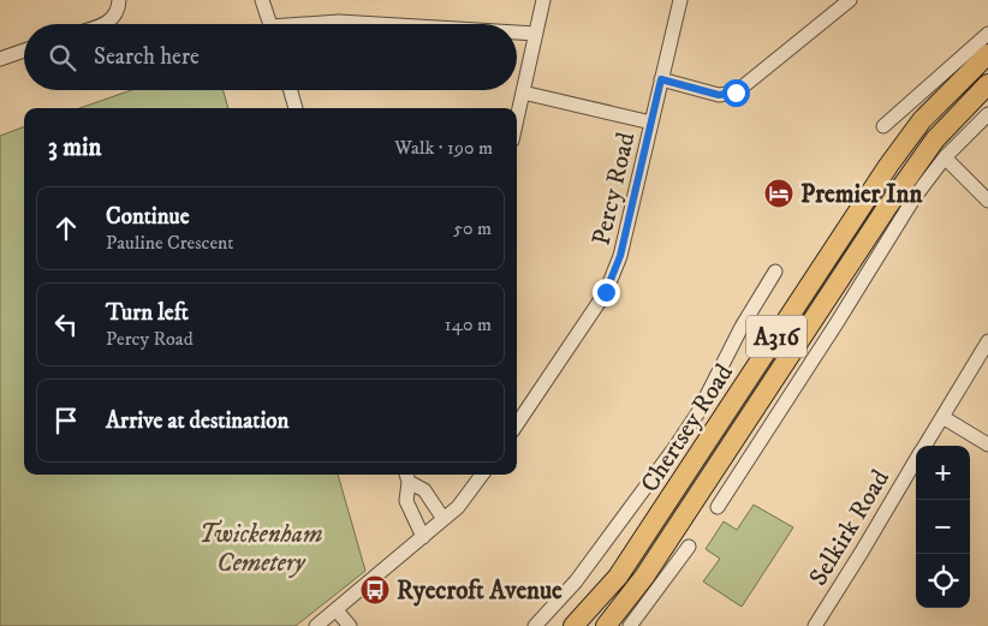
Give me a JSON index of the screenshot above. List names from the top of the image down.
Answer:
{
  "streets": {
    "highway": ["A316", "Chertsey Road"],
    "street": ["Percy Road", "Selkirk Road"]
  },
  "parks": ["Twickenham Cemetery"],
  "places": {
    "hotel": ["Premier Inn"],
    "bus stop": ["Ryecroft Avenue"]
  },
  "page": {
    "search": "Search here",
    "heading": ["3 min", "Walk · 190 m"],
    "list": [
      ["Continue", "Pauline Crescent", "50 m"],
      ["Turn left", "Percy Road", "140 m"],
      "Arrive at destination"
    ],
    "map_buttons": ["+", "−"]
  }
}
